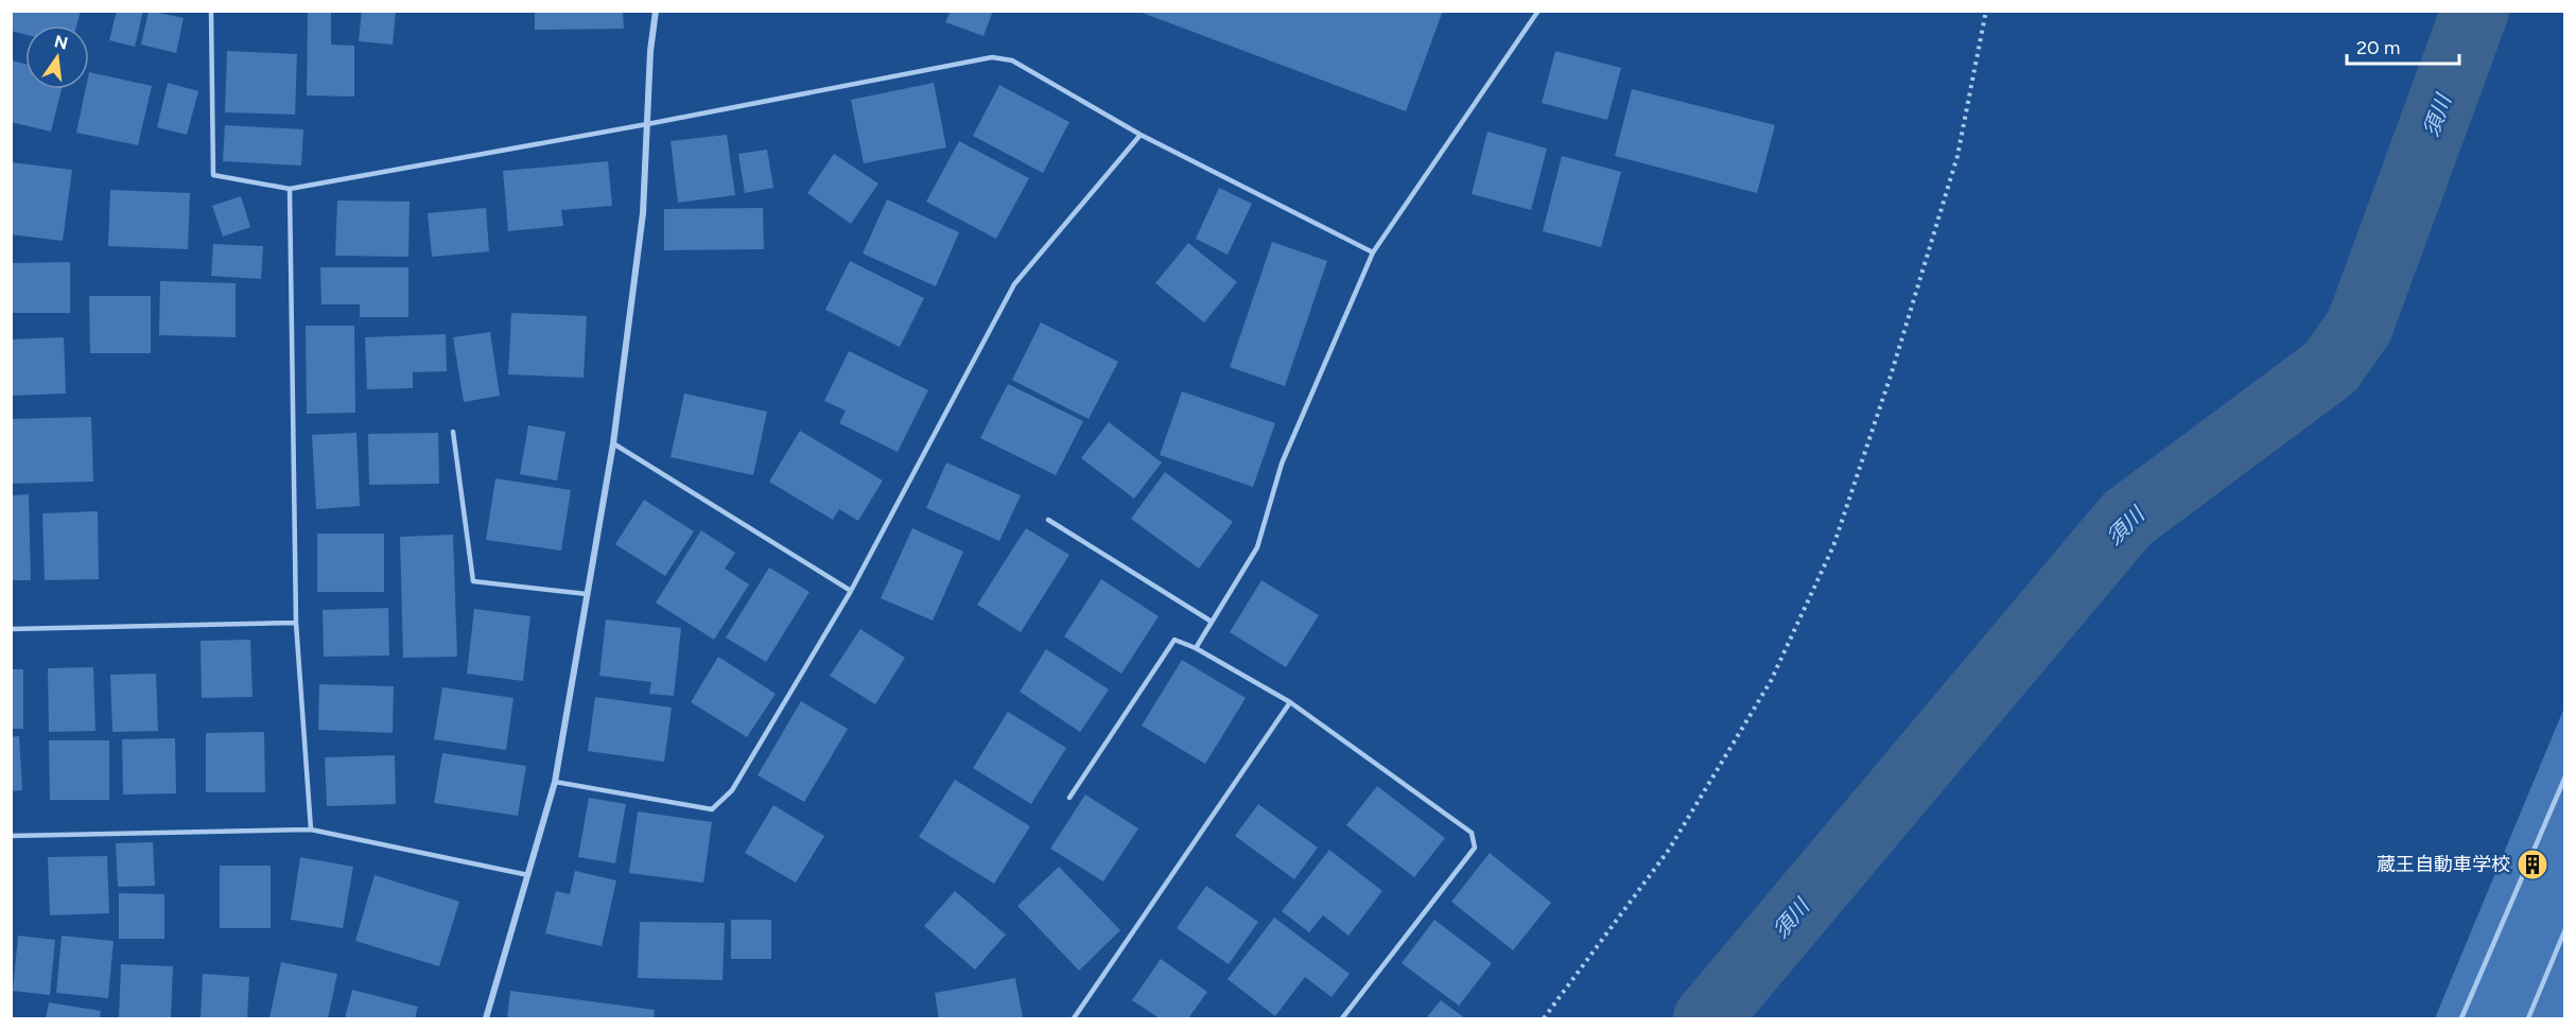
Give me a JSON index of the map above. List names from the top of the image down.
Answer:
{
  "water": ["須川"],
  "places": {
    "building": ["蔵王自動車学校"]
  },
  "scale_bar": "20 m",
  "north": "top"
}
